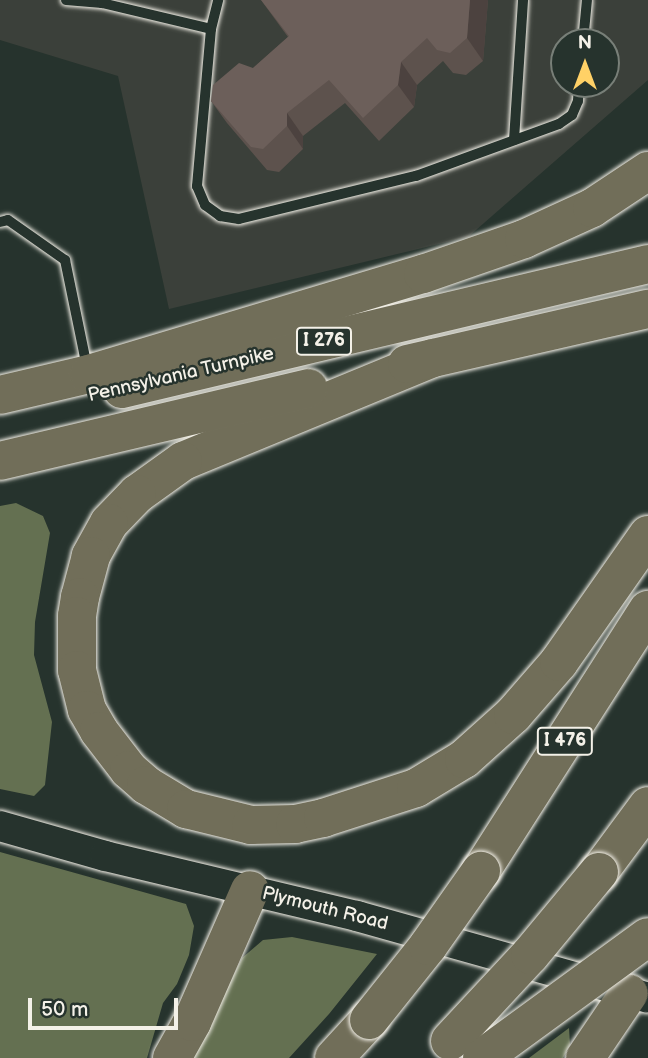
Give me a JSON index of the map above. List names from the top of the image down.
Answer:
{
  "streets": {
    "highway": ["I 276", "Pennsylvania Turnpike", "I 476"],
    "main road": ["Plymouth Road"]
  },
  "scale_bar": "50 m",
  "north": "top"
}
